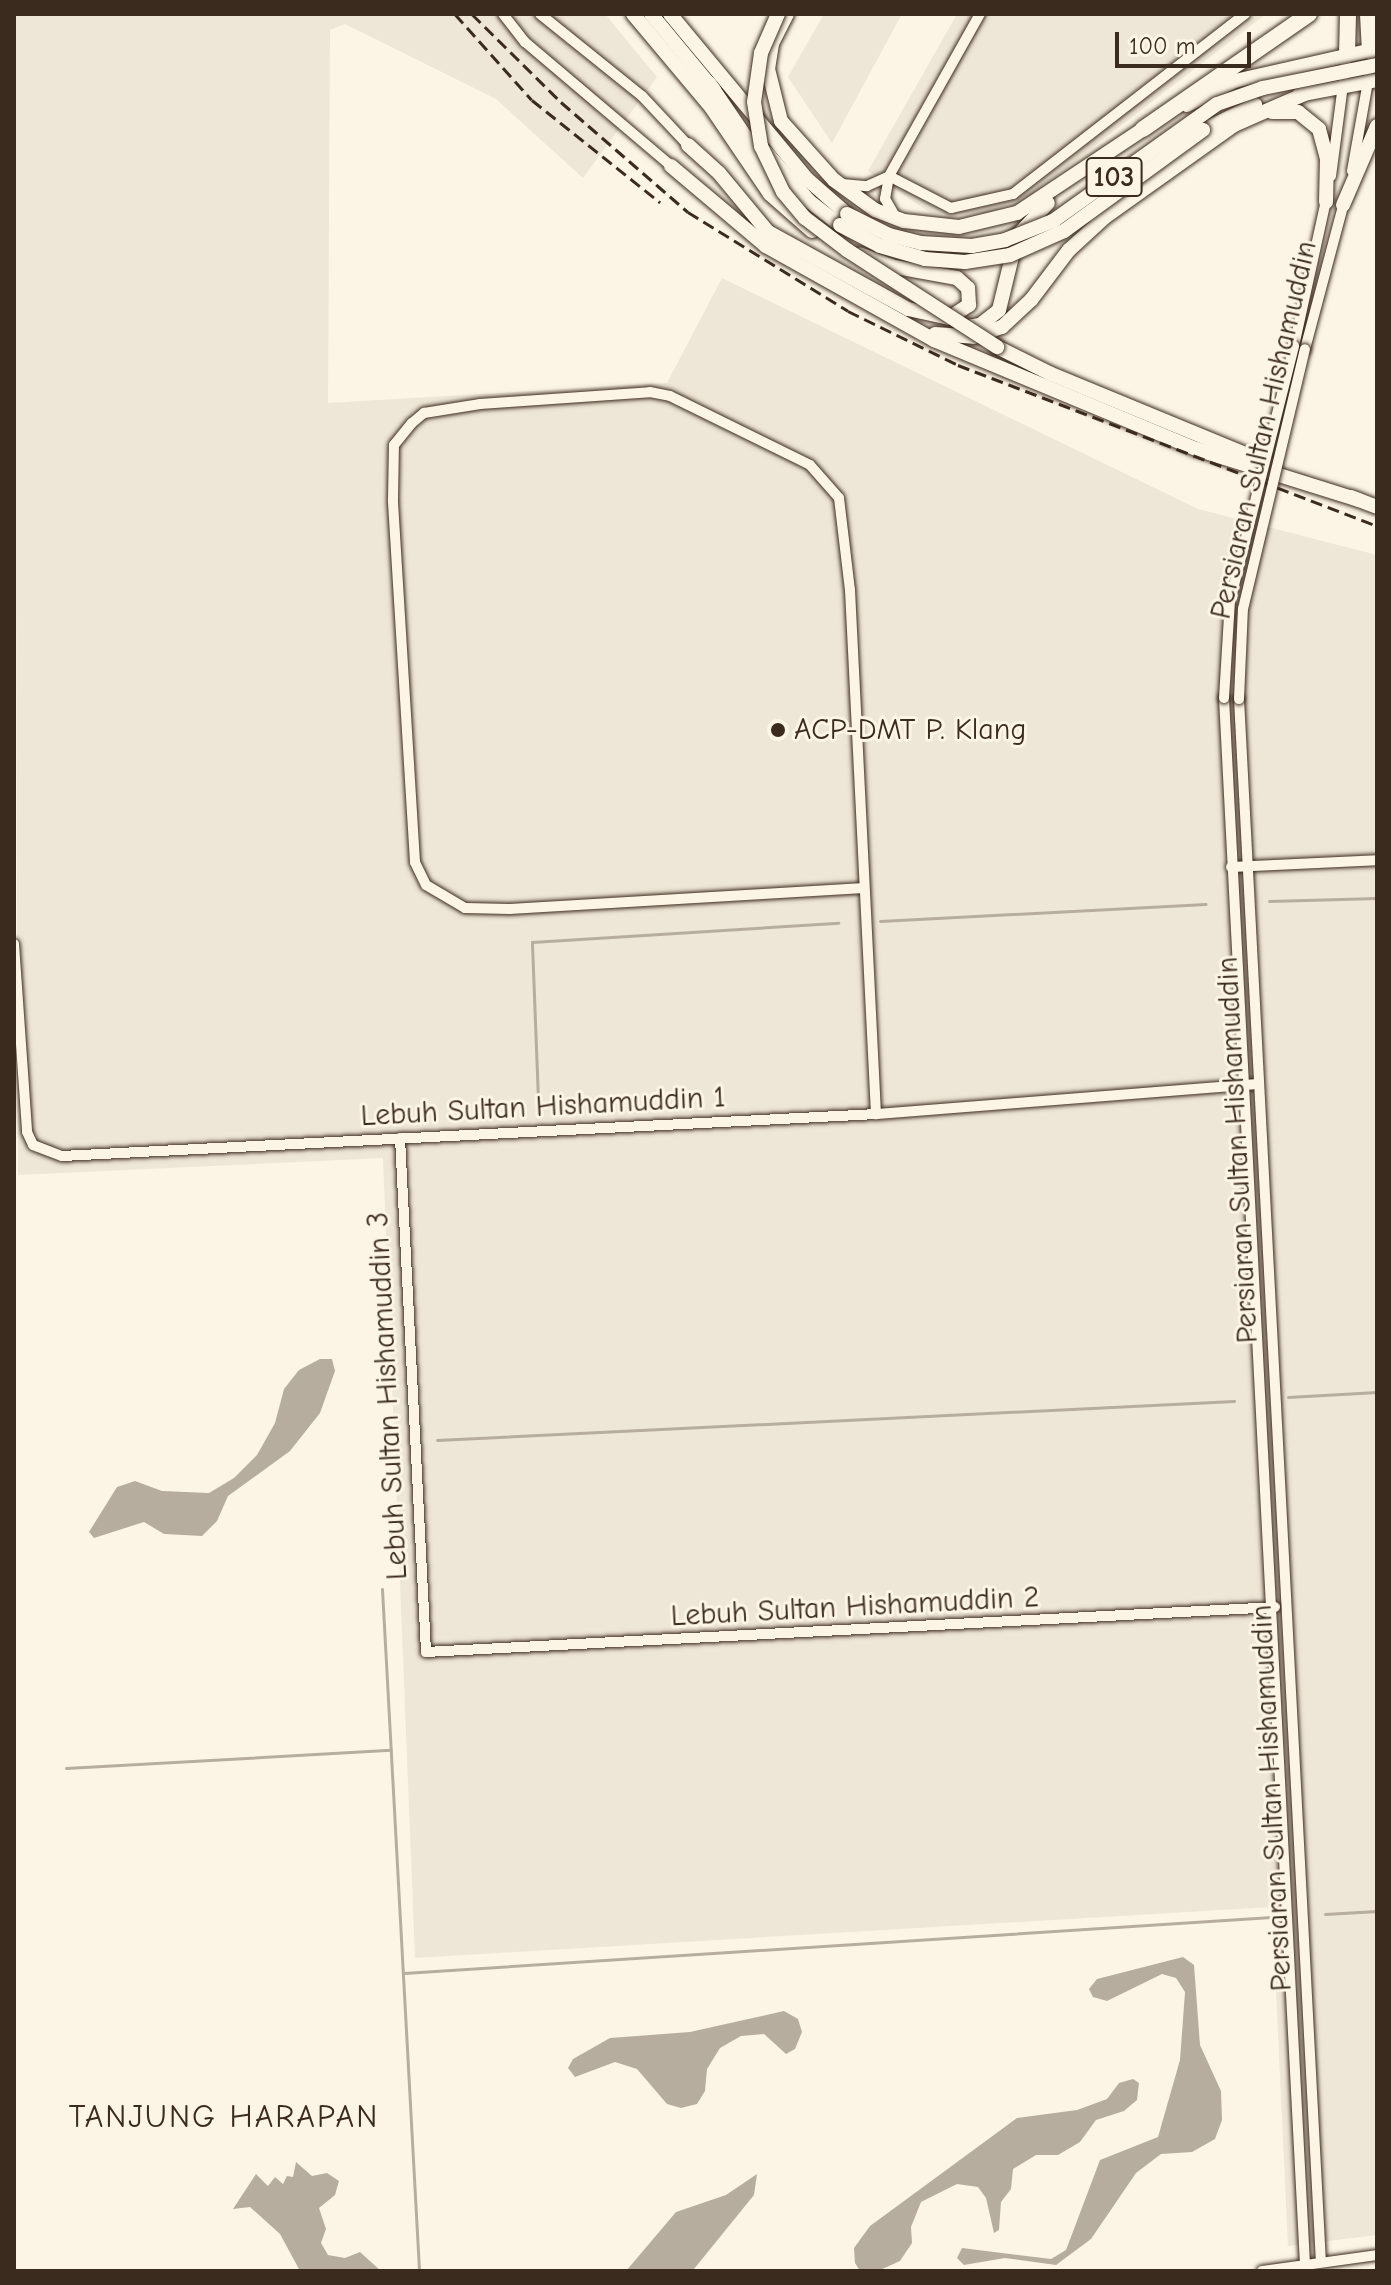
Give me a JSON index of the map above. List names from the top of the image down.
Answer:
{
  "streets": {
    "main road": ["103"],
    "street": [
      "Persiaran Sultan Hishamuddin",
      "Lebuh Sultan Hishamuddin 1",
      "Lebuh Sultan Hishamuddin 3",
      "Lebuh Sultan Hishamuddin 2"
    ]
  },
  "crossings": [
    ["103", "Persiaran Sultan Hishamuddin"],
    ["Persiaran Sultan Hishamuddin", "Lebuh Sultan Hishamuddin 1"],
    ["Persiaran Sultan Hishamuddin", "Lebuh Sultan Hishamuddin 2"],
    ["Lebuh Sultan Hishamuddin 1", "Lebuh Sultan Hishamuddin 3"],
    ["Lebuh Sultan Hishamuddin 3", "Lebuh Sultan Hishamuddin 2"]
  ],
  "districts": ["TANJUNG HARAPAN"],
  "places": ["ACP-DMT P. Klang"],
  "scale_bar": "100 m"
}
